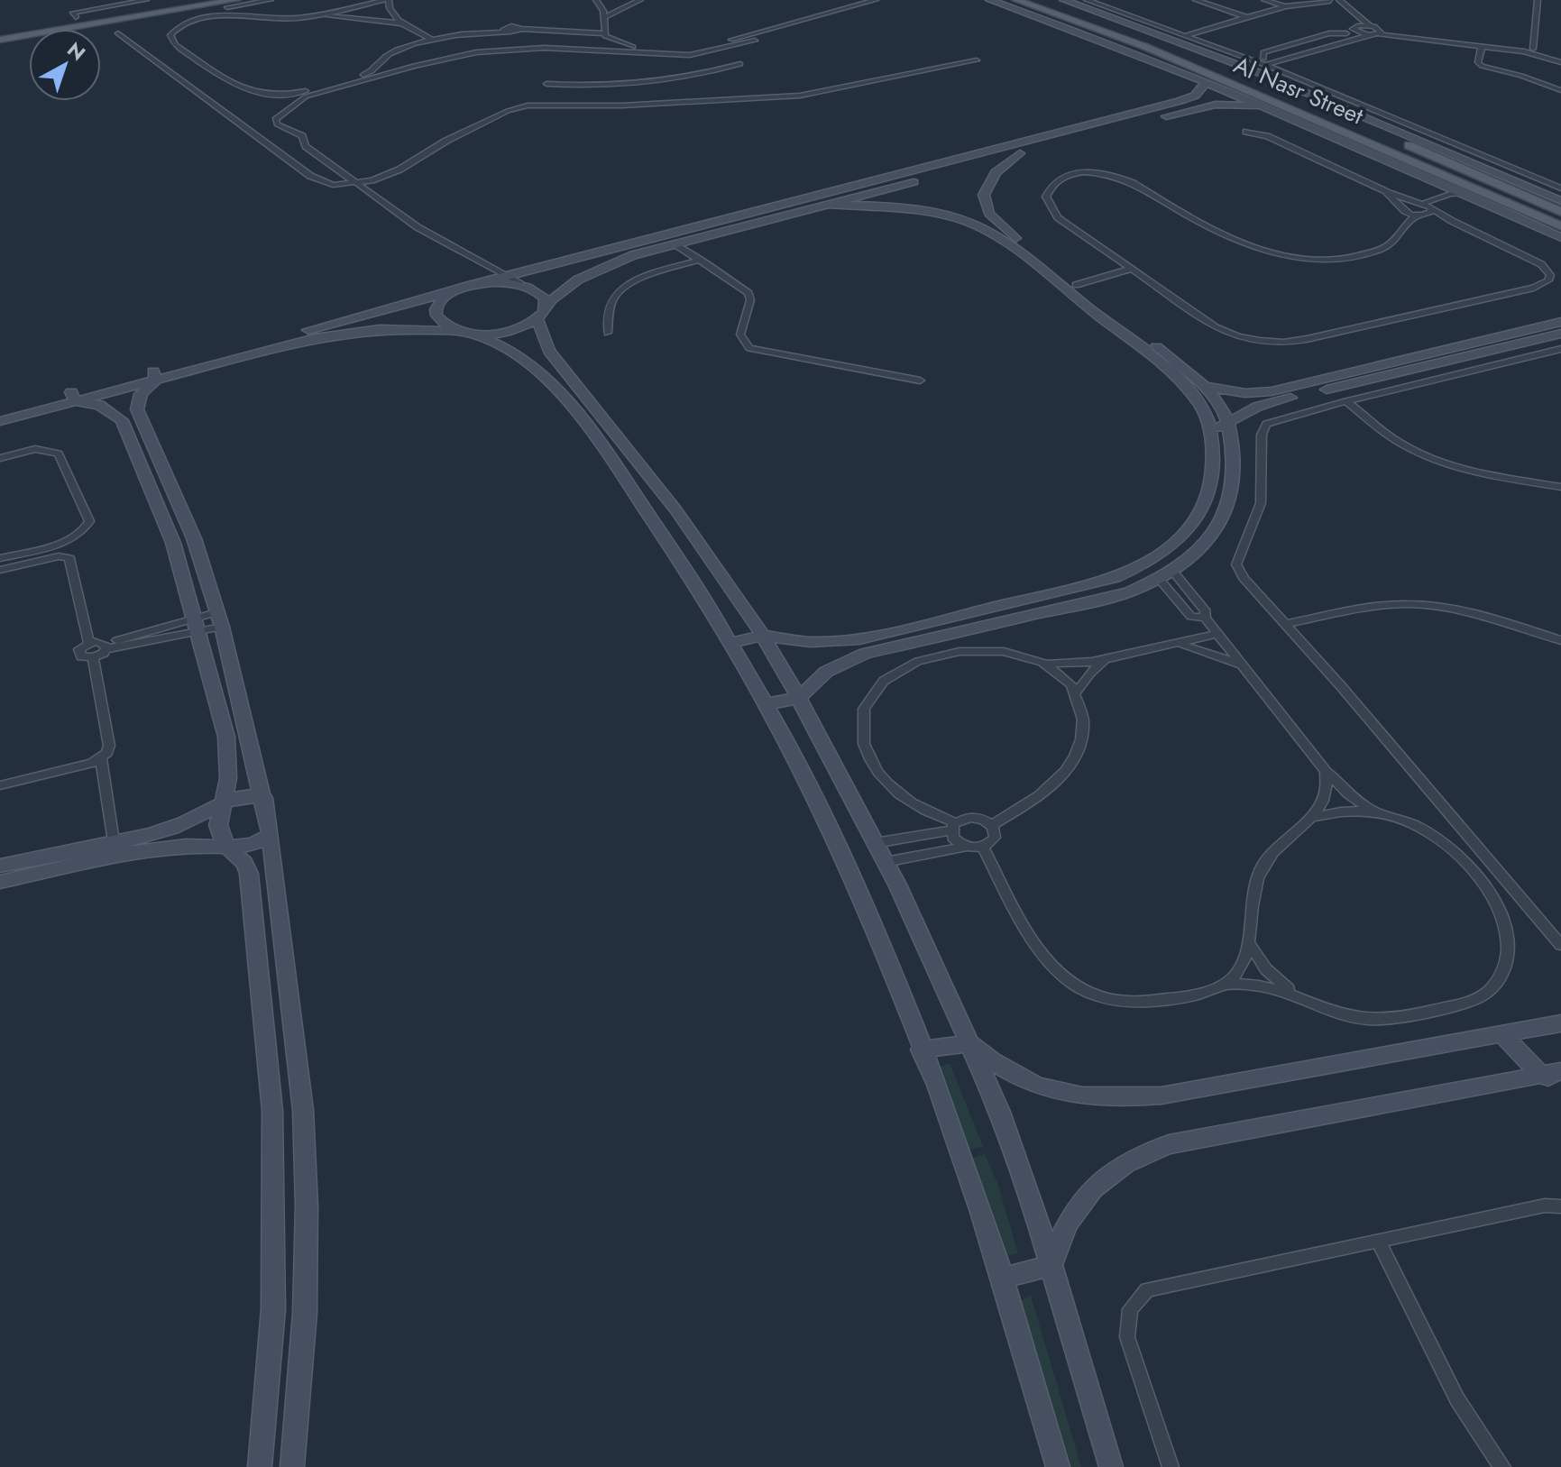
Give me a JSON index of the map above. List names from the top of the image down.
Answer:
{
  "streets": {
    "main road": ["Al Nasr Street"]
  },
  "north": "top right"
}
